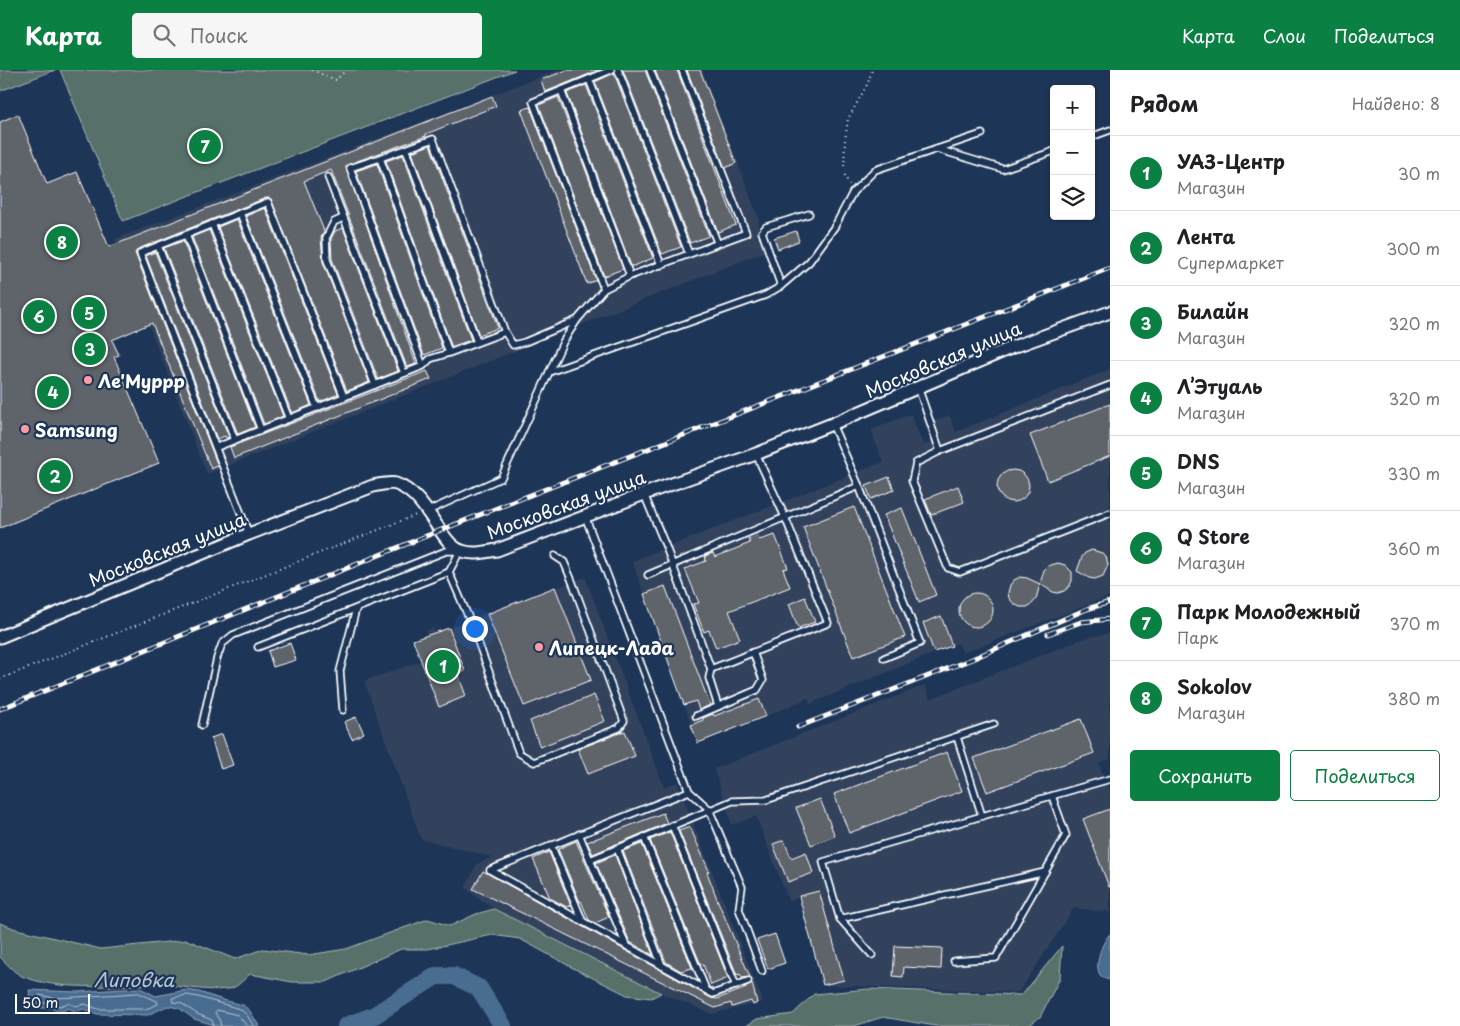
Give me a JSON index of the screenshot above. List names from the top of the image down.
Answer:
{
  "streets": {
    "street": ["Московская улица"]
  },
  "water": ["Липовка"],
  "places": ["Ле'Муррр", "Samsung", "Липецк-Лада"],
  "scale_bar": "50 m",
  "page": {
    "header": "Карта",
    "search": "Поиск",
    "nav": ["Карта", "Слои", "Поделиться"],
    "heading": ["Рядом", "Найдено: 8"],
    "map_buttons": ["+", "−"],
    "pins": [
      "7",
      "8",
      "5",
      "6",
      "3",
      "4",
      "2",
      "1"
    ],
    "list": [
      {
        "mark": "1",
        "name": "УАЗ-Центр",
        "note": "Магазин",
        "value": "30 m"
      },
      {
        "mark": "2",
        "name": "Лента",
        "note": "Супермаркет",
        "value": "300 m"
      },
      {
        "mark": "3",
        "name": "Билайн",
        "note": "Магазин",
        "value": "320 m"
      },
      {
        "mark": "4",
        "name": "Л’Этуаль",
        "note": "Магазин",
        "value": "320 m"
      },
      {
        "mark": "5",
        "name": "DNS",
        "note": "Магазин",
        "value": "330 m"
      },
      {
        "mark": "6",
        "name": "Q Store",
        "note": "Магазин",
        "value": "360 m"
      },
      {
        "mark": "7",
        "name": "Парк Молодежный",
        "note": "Парк",
        "value": "370 m"
      },
      {
        "mark": "8",
        "name": "Sokolov",
        "note": "Магазин",
        "value": "380 m"
      }
    ],
    "buttons": ["Сохранить", "Поделиться"],
    "scale": "50 m"
  }
}
